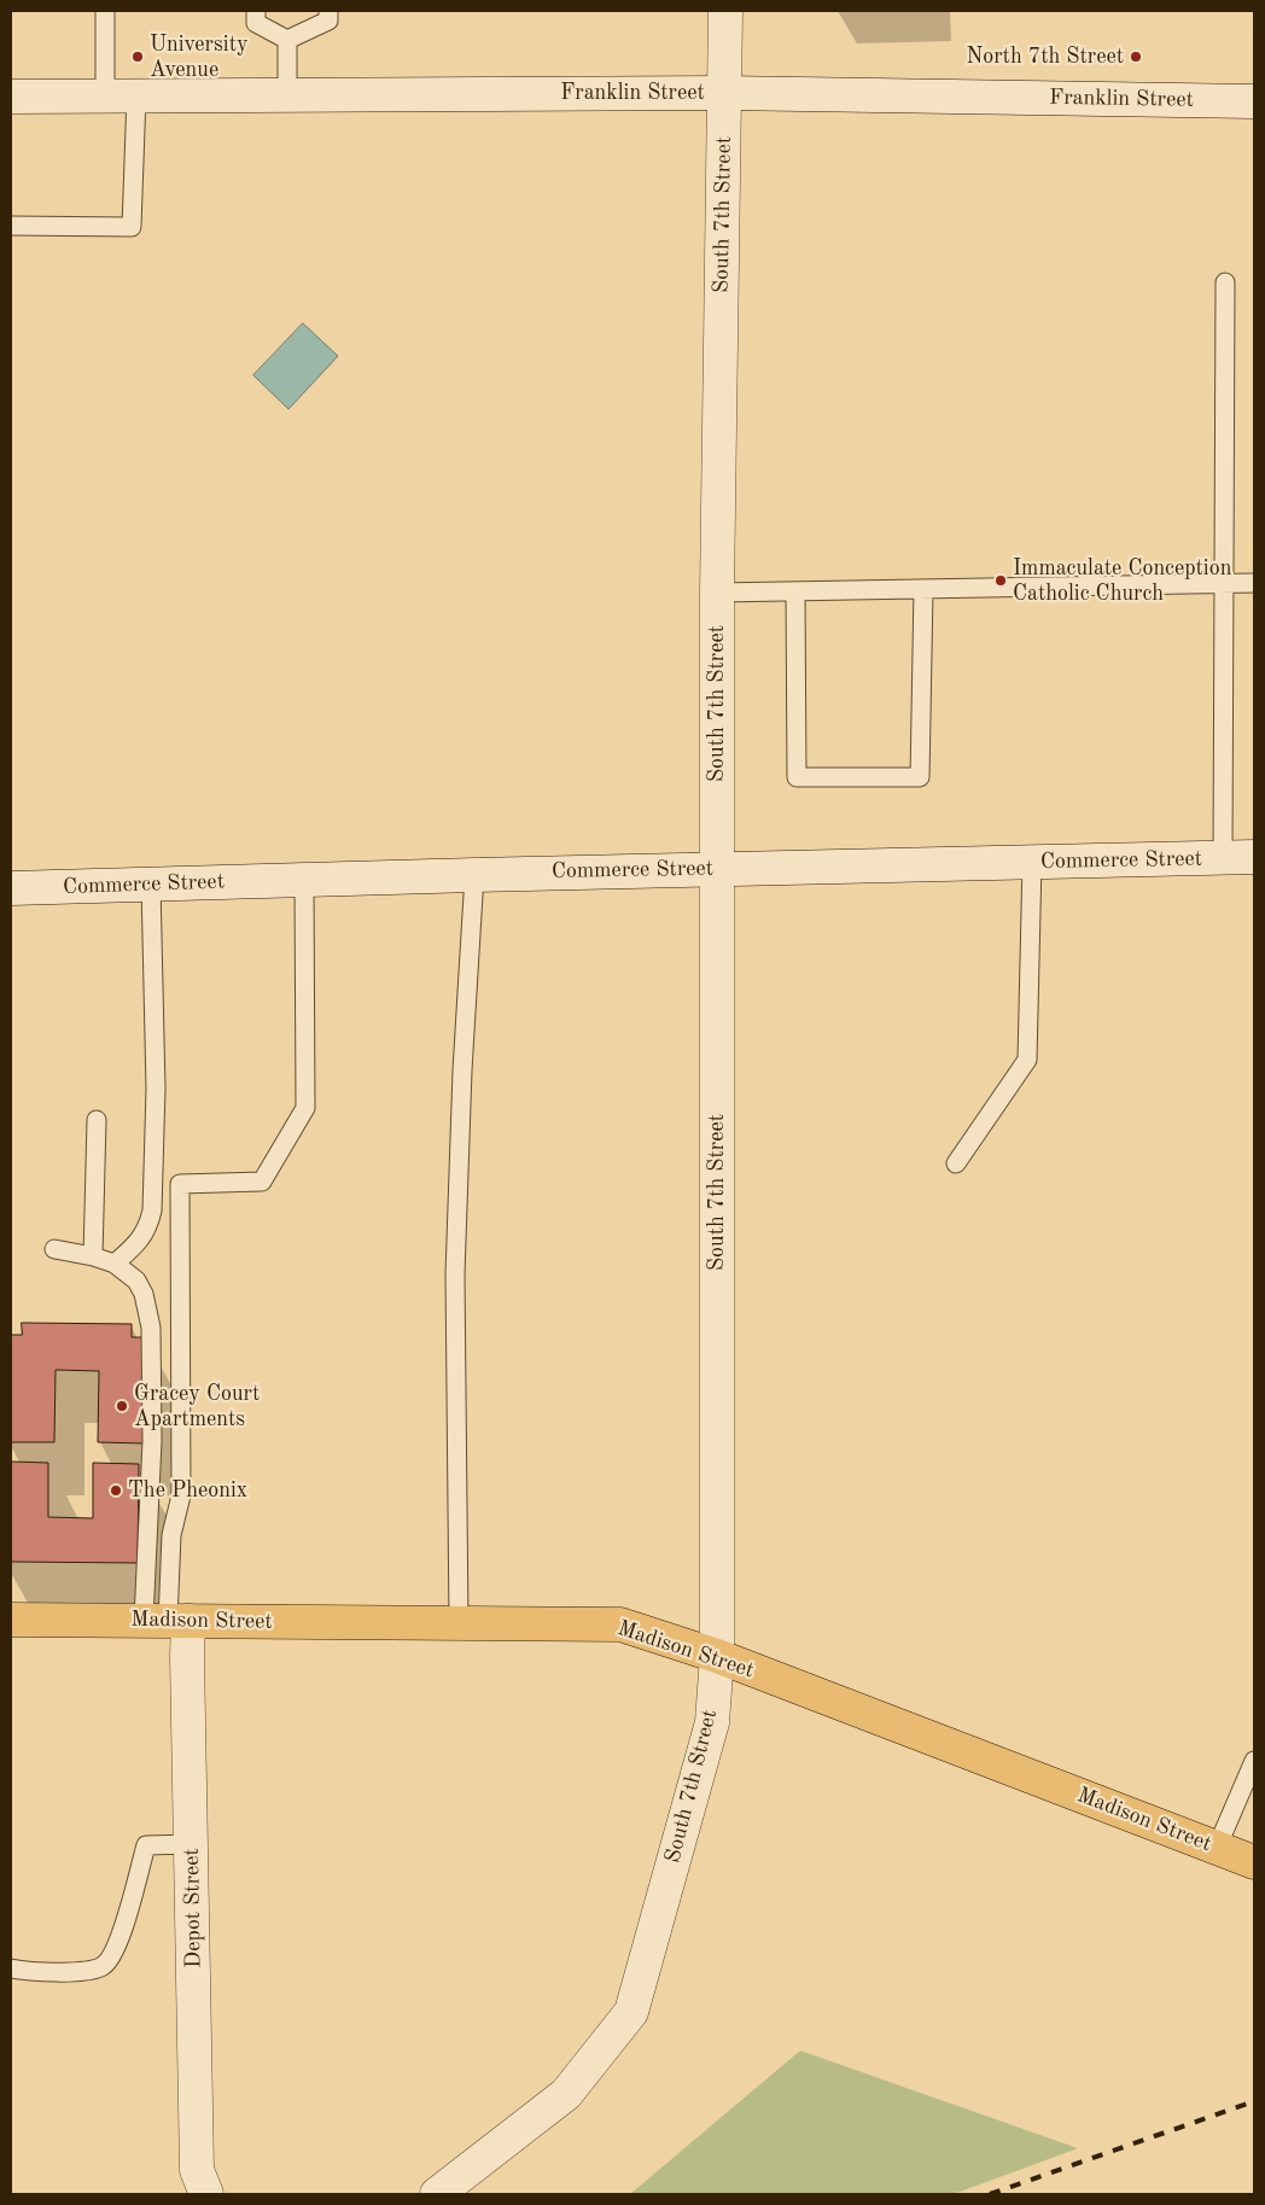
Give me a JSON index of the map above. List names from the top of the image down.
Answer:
{
  "streets": {
    "main road": ["Madison Street"],
    "street": [
      "Franklin Street",
      "South 7th Street",
      "Commerce Street",
      "Depot Street"
    ]
  },
  "crossings": [
    ["Franklin Street", "South 7th Street"],
    ["South 7th Street", "Commerce Street"],
    ["South 7th Street", "Madison Street"],
    ["Madison Street", "Depot Street"]
  ],
  "places": [
    "University Avenue",
    "North 7th Street",
    "Immaculate Conception Catholic Church",
    "Gracey Court Apartments",
    "The Pheonix"
  ]
}
